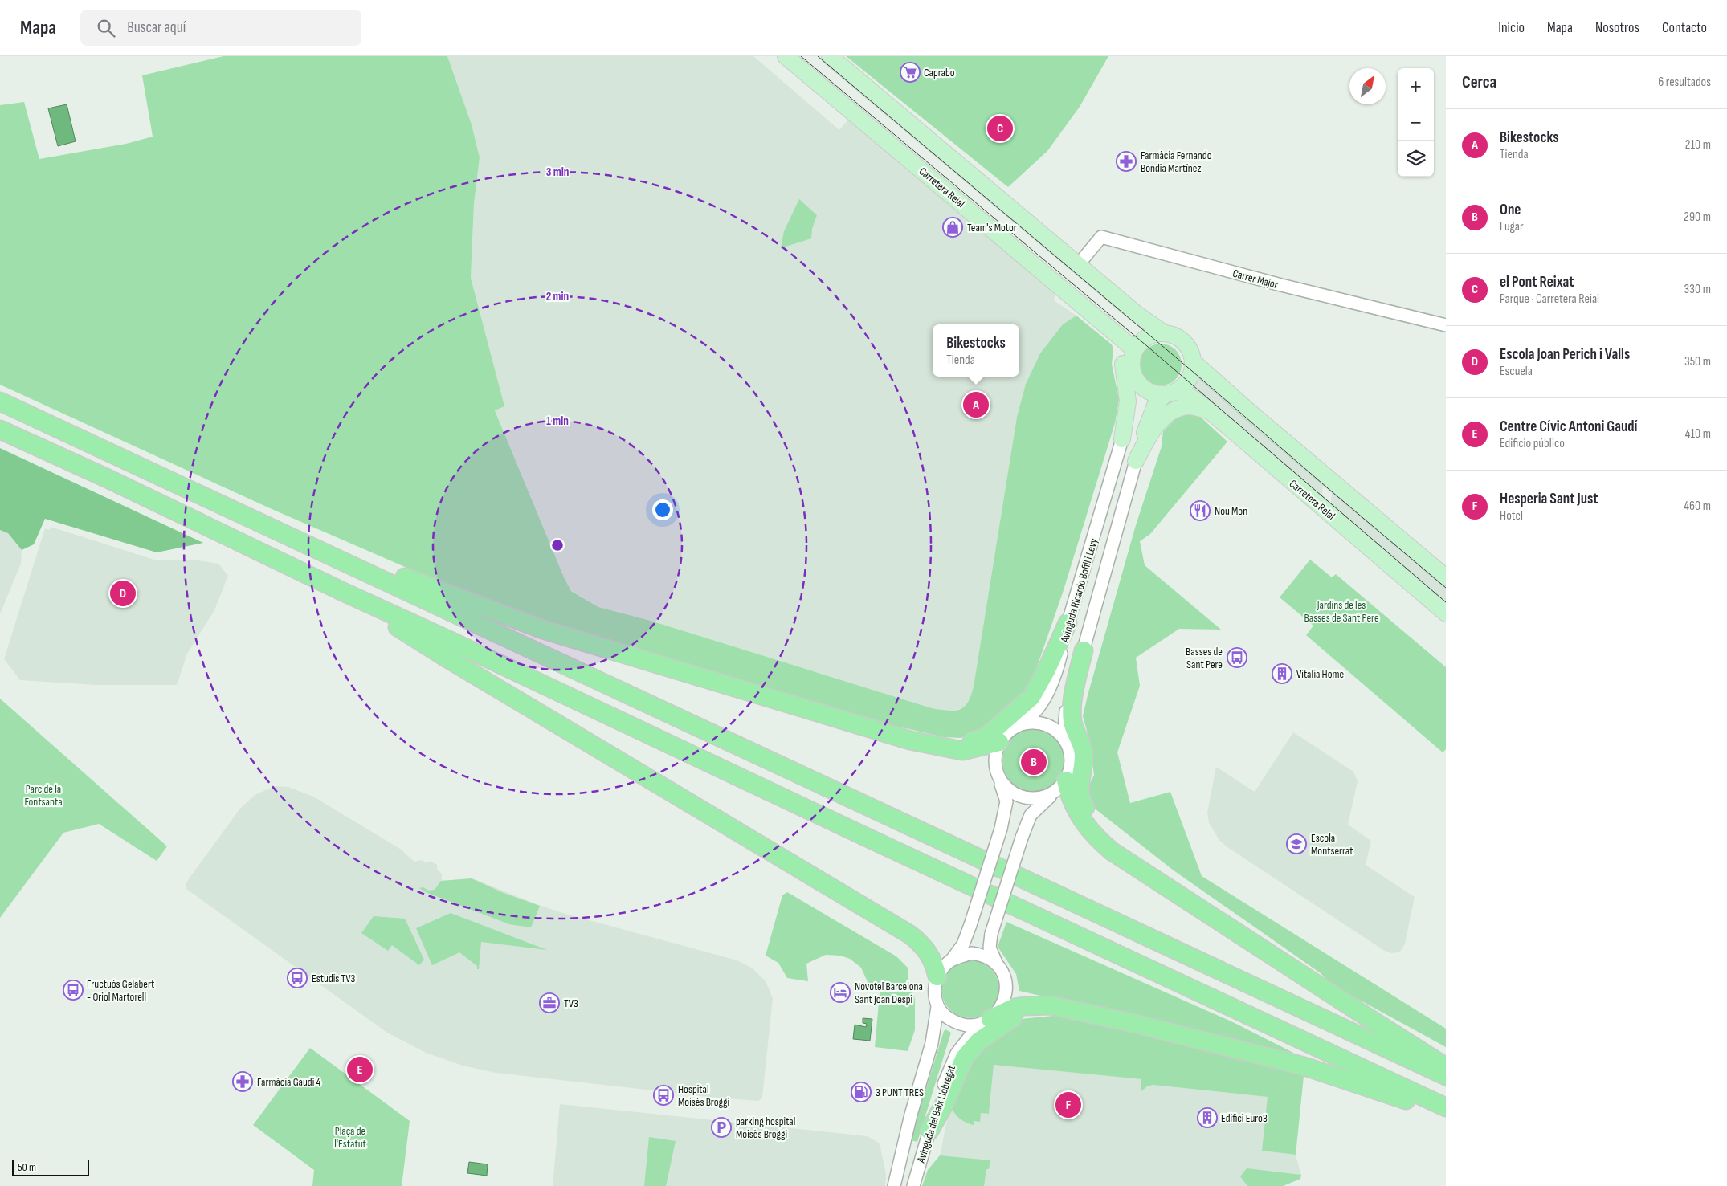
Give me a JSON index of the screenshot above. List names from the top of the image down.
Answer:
{
  "streets": {
    "main road": ["Carretera Reial"],
    "street": ["Carrer Major", "Avinguda Ricardo Bofill i Levy", "Avinguda del Baix Llobregat"]
  },
  "parks": ["Jardins de les Basses de Sant Pere", "Parc de la Fontsanta", "Plaça de l'Estatut"],
  "places": {
    "supermarket": ["Caprabo"],
    "pharmacy": ["Farmàcia Fernando Bondia Martínez", "Farmàcia Gaudí 4"],
    "shop": ["Team's Motor"],
    "restaurant": ["Nou Mon"],
    "bus stop": [
      "Basses de Sant Pere",
      "Estudis TV3",
      "Fructuós Gelabert - Oriol Martorell",
      "Hospital Moisès Broggi"
    ],
    "building": ["Vitalia Home", "Edifici Euro3"],
    "school or university": ["Escola Montserrat"],
    "hotel": ["Novotel Barcelona Sant Joan Despi"],
    "office": ["TV3"],
    "fuel station": ["3 PUNT TRES"],
    "parking": ["parking hospital Moisès Broggi"]
  },
  "scale_bar": "50 m",
  "north": "top right",
  "page": {
    "header": "Mapa",
    "search": "Buscar aquí",
    "nav": [
      "Inicio",
      "Mapa",
      "Nosotros",
      "Contacto"
    ],
    "heading": ["Cerca", "6 resultados"],
    "map_buttons": ["+", "−"],
    "list": [
      {
        "mark": "A",
        "name": "Bikestocks",
        "note": "Tienda",
        "value": "210 m"
      },
      {
        "mark": "B",
        "name": "One",
        "note": "Lugar",
        "value": "290 m"
      },
      {
        "mark": "C",
        "name": "el Pont Reixat",
        "note": "Parque · Carretera Reial",
        "value": "330 m"
      },
      {
        "mark": "D",
        "name": "Escola Joan Perich i Valls",
        "note": "Escuela",
        "value": "350 m"
      },
      {
        "mark": "E",
        "name": "Centre Cívic Antoni Gaudí",
        "note": "Edificio público",
        "value": "410 m"
      },
      {
        "mark": "F",
        "name": "Hesperia Sant Just",
        "note": "Hotel",
        "value": "460 m"
      }
    ],
    "pins": [
      "C",
      "A",
      "D",
      "B",
      "E",
      "F"
    ],
    "popup": ["Bikestocks", "Tienda"],
    "scale": "50 m"
  },
  "rings": ["3 min", "2 min", "1 min"]
}
